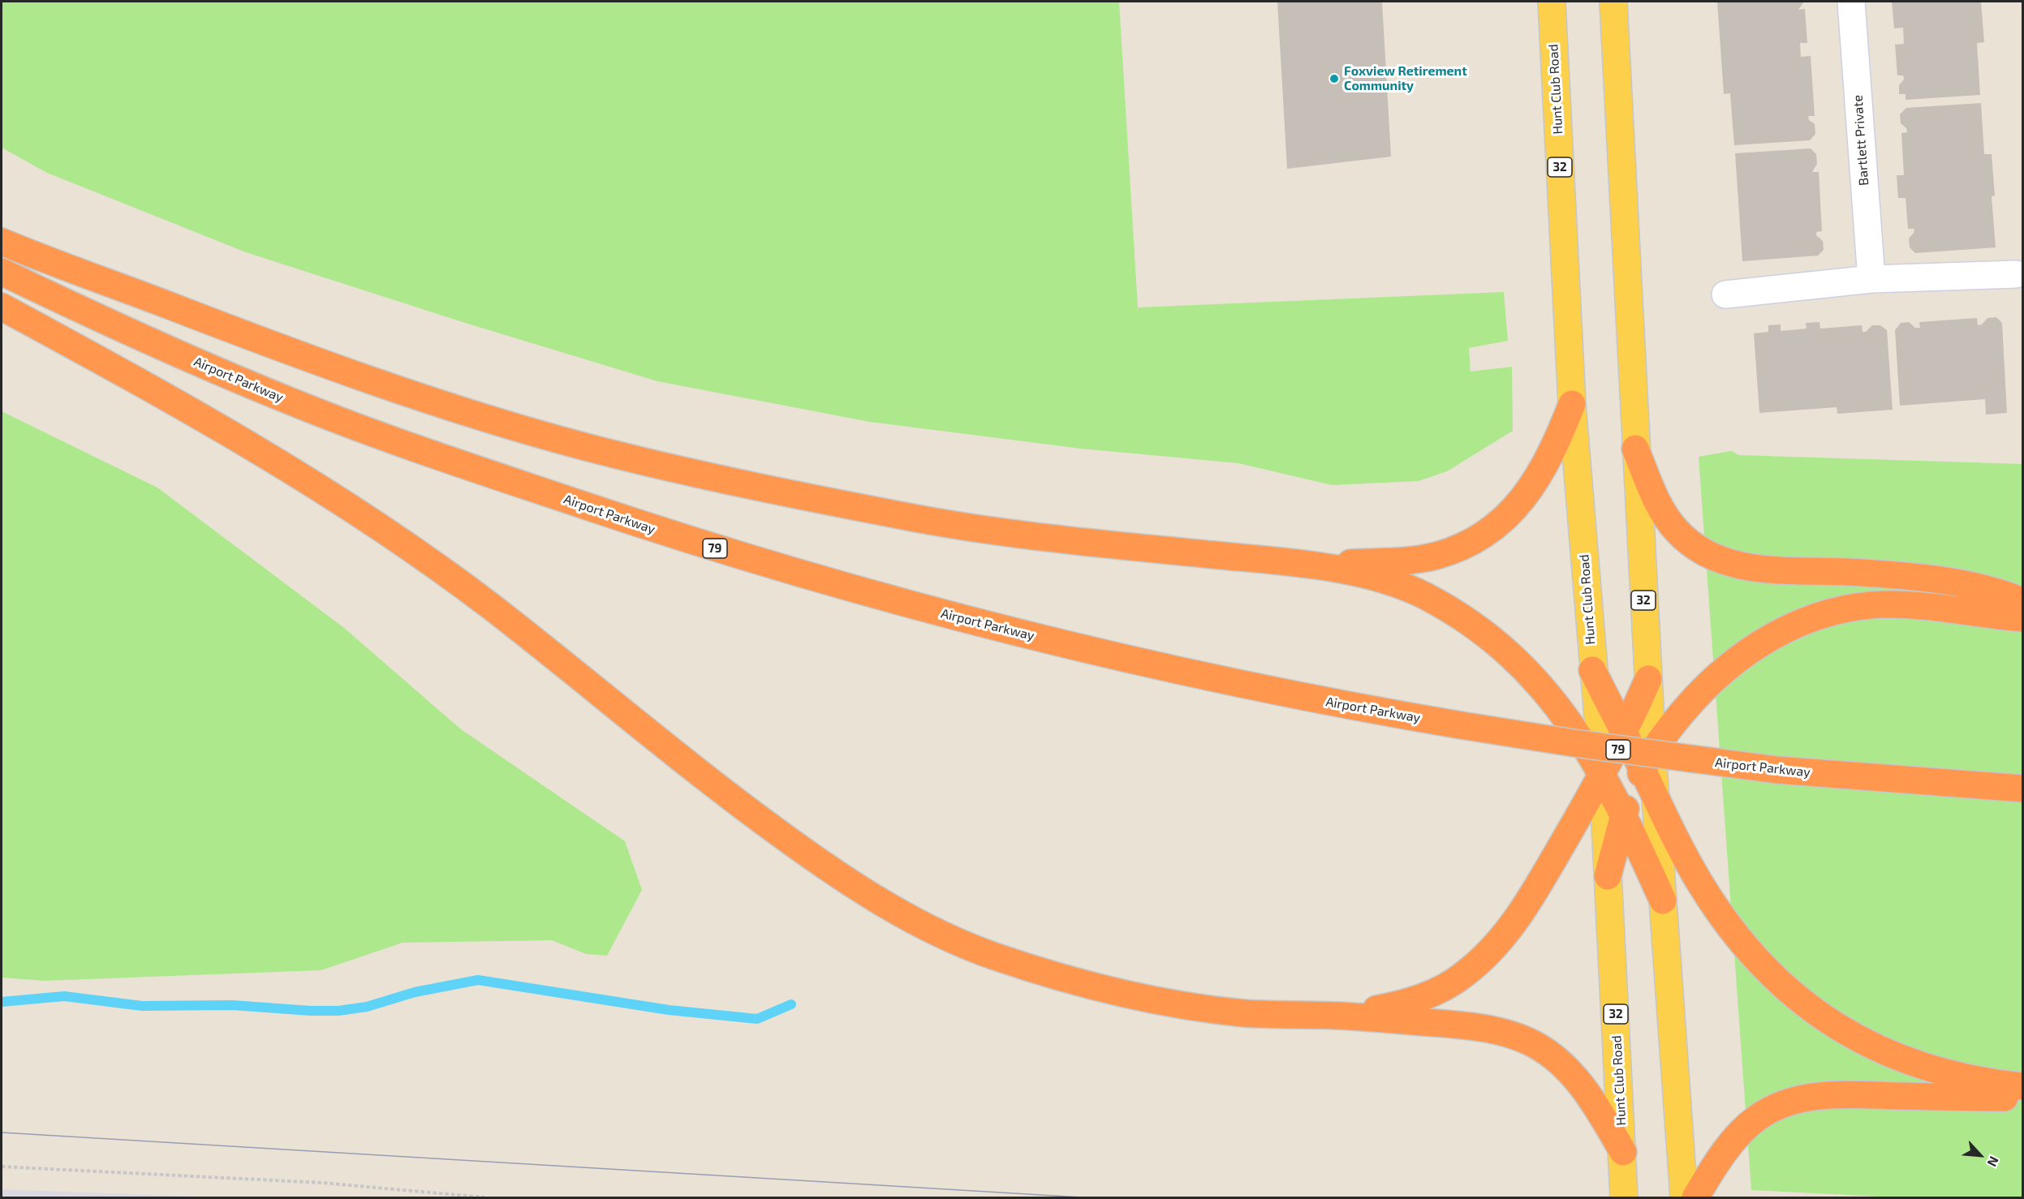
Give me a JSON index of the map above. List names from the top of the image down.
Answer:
{
  "streets": {
    "highway": ["Airport Parkway", "79"],
    "main road": ["Hunt Club Road", "32"],
    "street": ["Bartlett Private"]
  },
  "places": ["Foxview Retirement Community"],
  "north": "bottom right"
}
